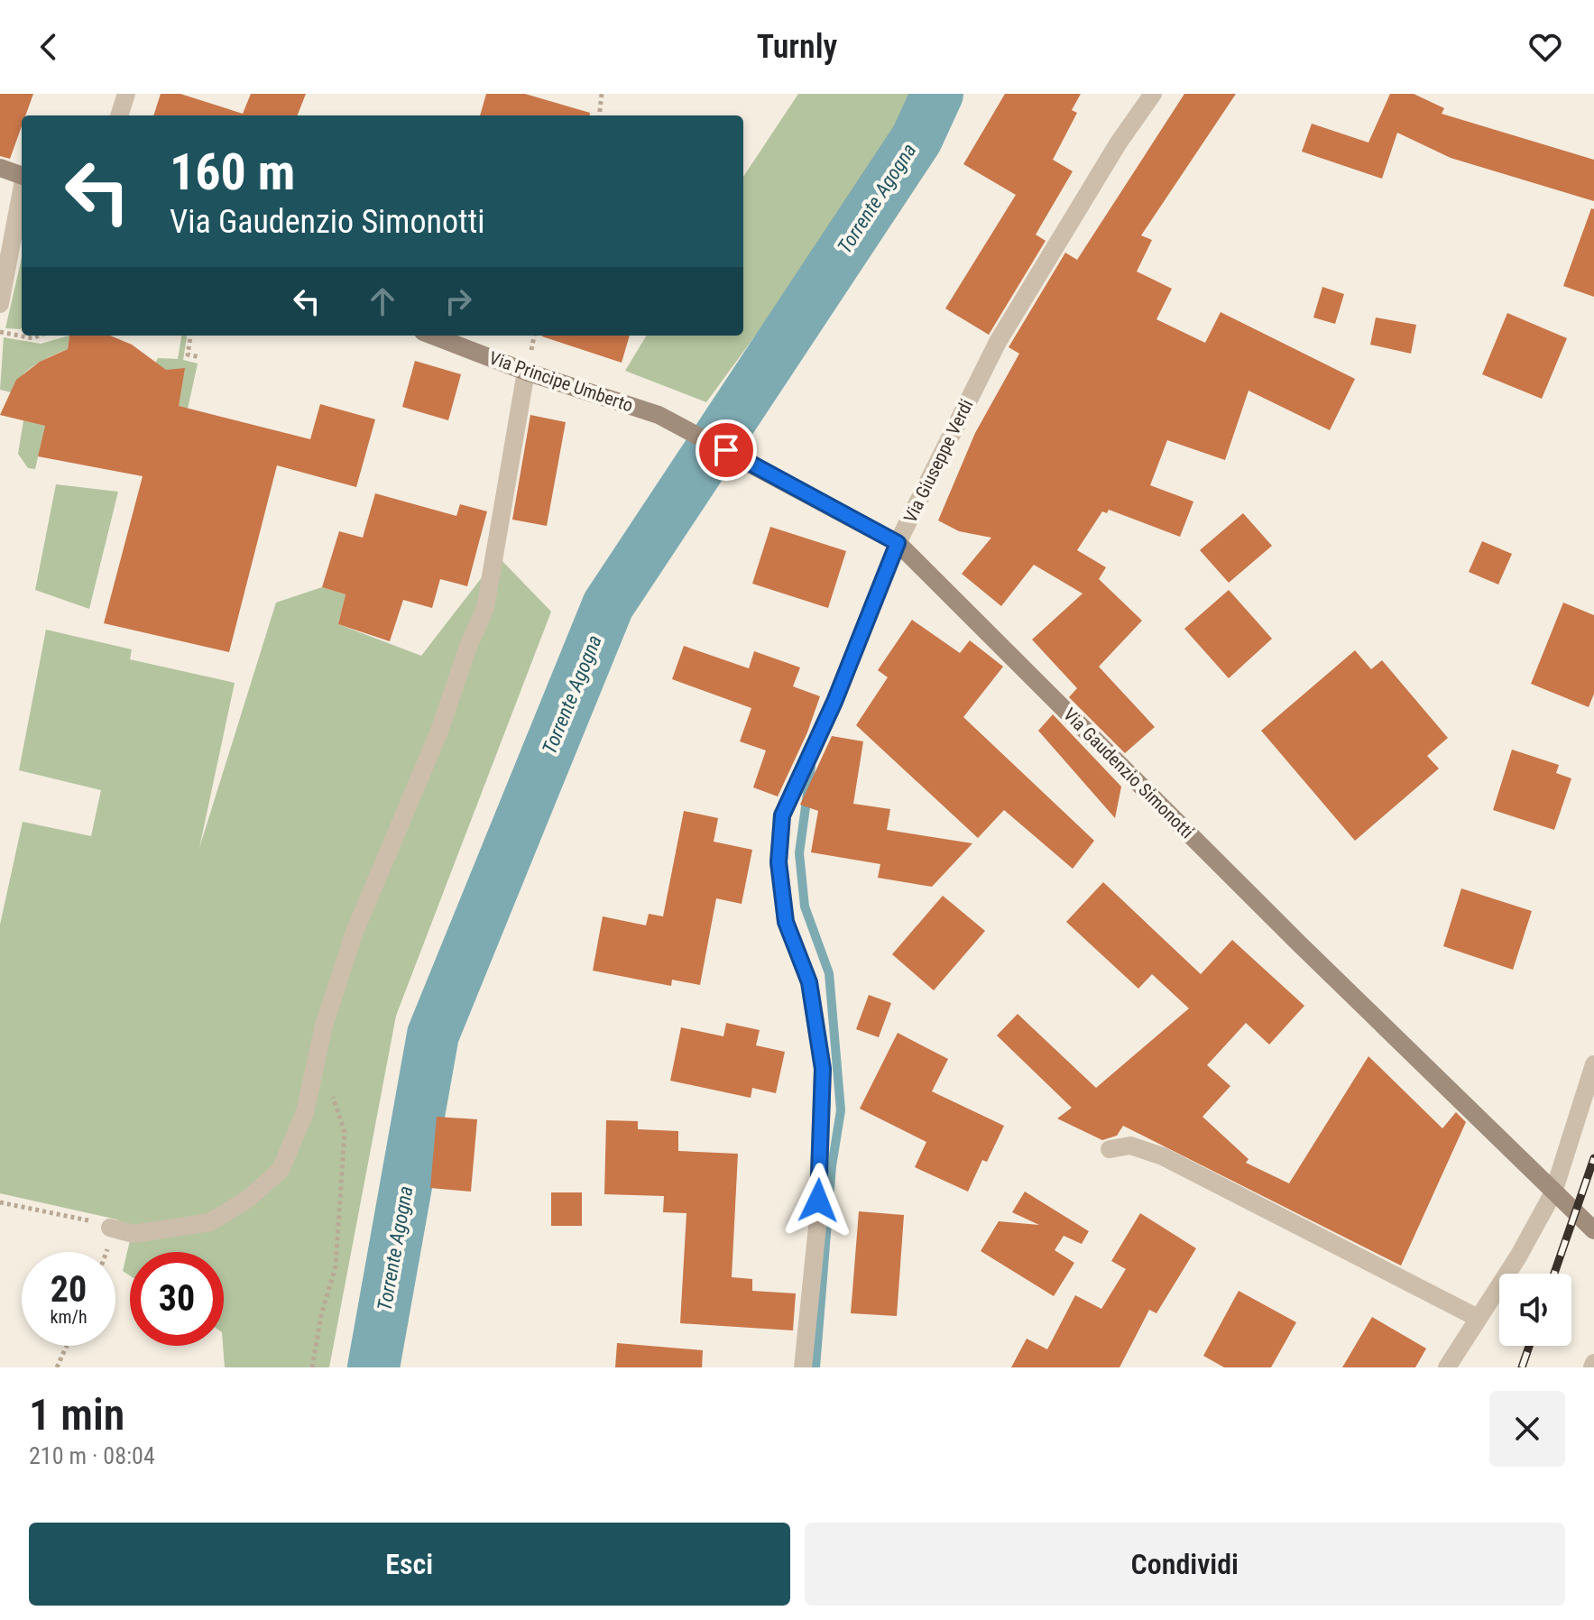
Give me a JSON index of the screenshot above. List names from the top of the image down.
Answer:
{
  "streets": {
    "street": ["Via Principe Umberto", "Via Giuseppe Verdi", "Via Gaudenzio Simonotti"]
  },
  "crossings": [
    ["Via Principe Umberto", "Via Gaudenzio Simonotti"],
    ["Via Giuseppe Verdi", "Via Gaudenzio Simonotti"]
  ],
  "water": ["Torrente Agogna"],
  "page": {
    "header": "Turnly",
    "turn": ["160 m", "Via Gaudenzio Simonotti"],
    "speed": "20 km/h",
    "limit": "30",
    "heading": ["1 min", "210 m · 08:04"],
    "buttons": ["Esci", "Condividi"]
  }
}
